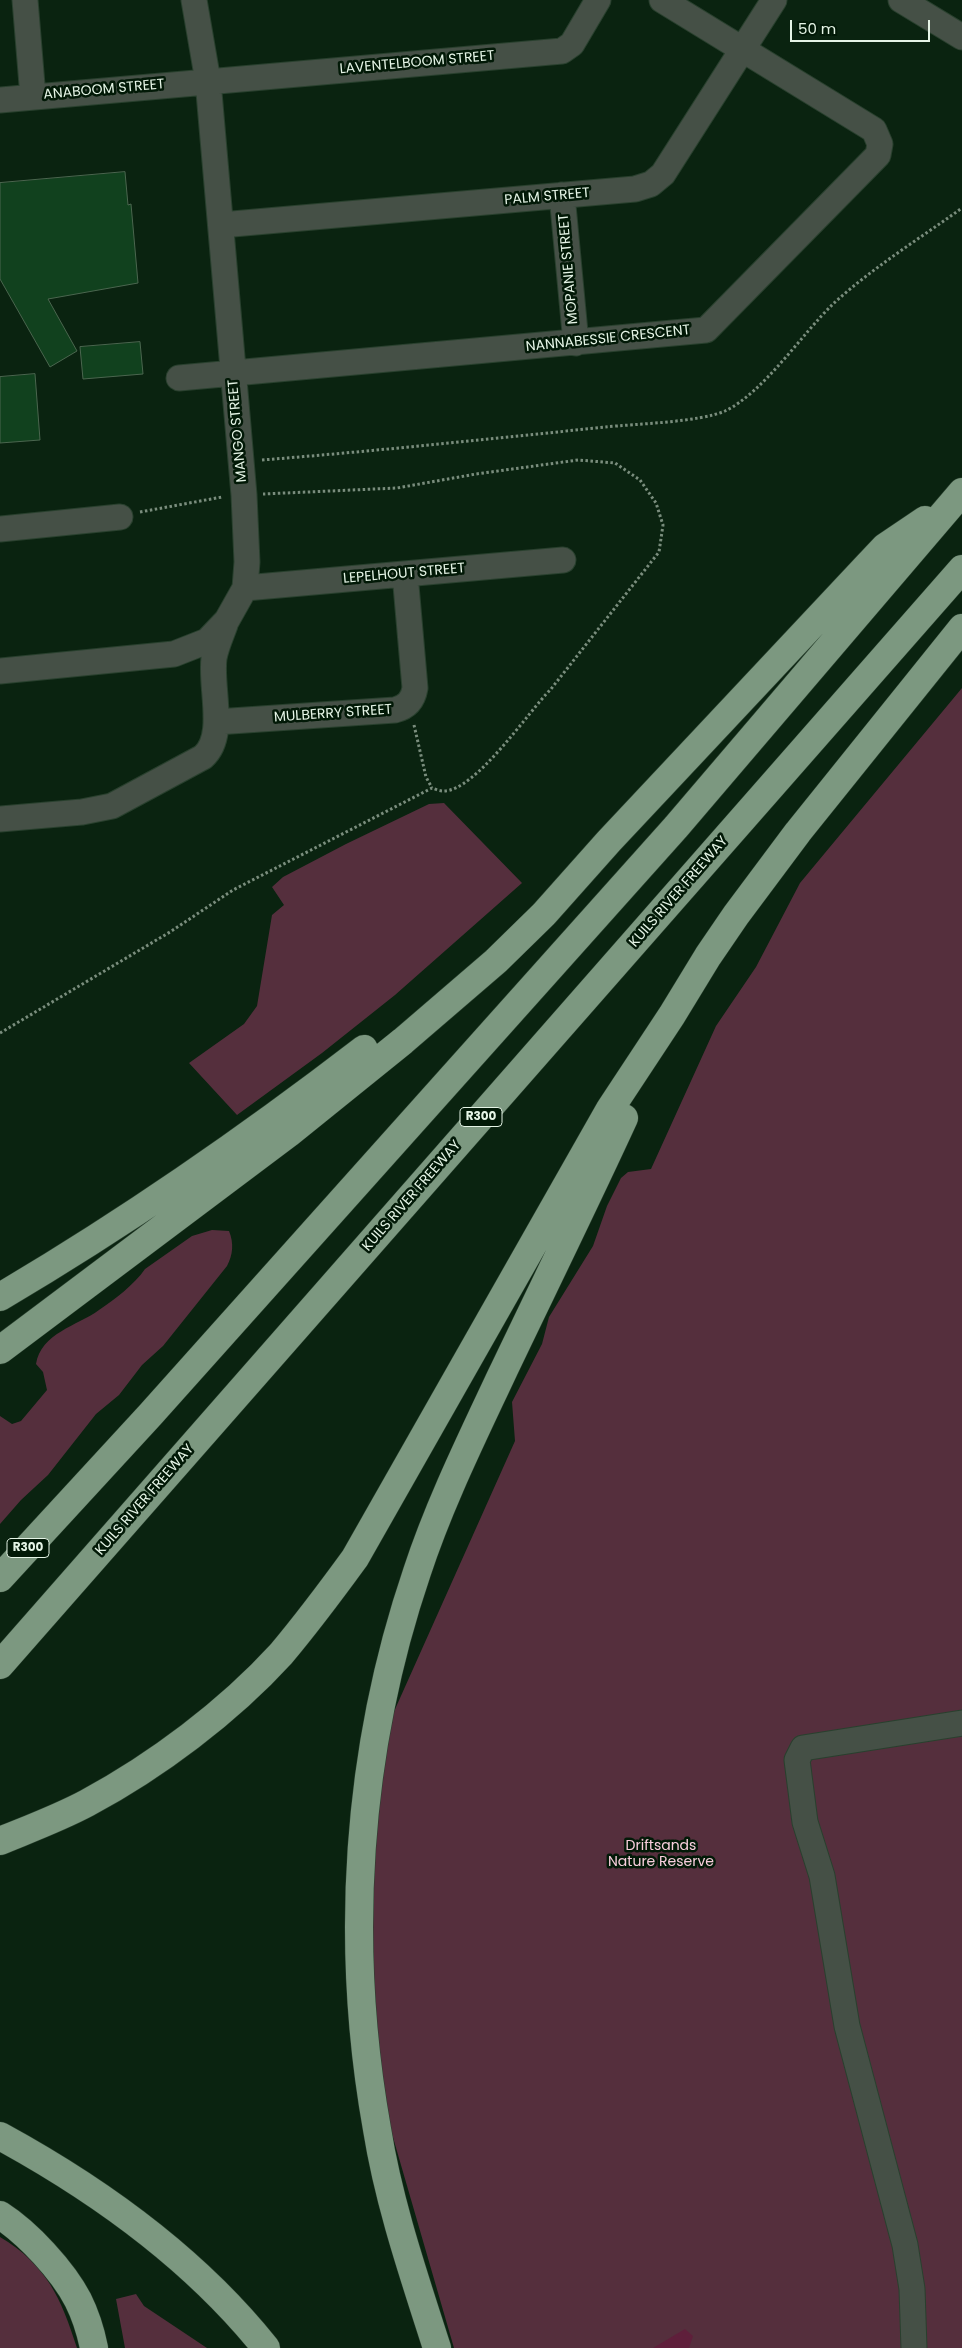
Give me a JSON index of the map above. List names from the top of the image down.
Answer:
{
  "streets": {
    "highway": ["KUILS RIVER FREEWAY", "R300"],
    "street": [
      "LAVENTELBOOM STREET",
      "ANABOOM STREET",
      "PALM STREET",
      "MOPANIE STREET",
      "NANNABESSIE CRESCENT",
      "MANGO STREET",
      "LEPELHOUT STREET",
      "MULBERRY STREET"
    ]
  },
  "crossings": [
    ["LAVENTELBOOM STREET", "ANABOOM STREET"],
    ["LAVENTELBOOM STREET", "MANGO STREET"],
    ["ANABOOM STREET", "MANGO STREET"],
    ["PALM STREET", "MOPANIE STREET"],
    ["PALM STREET", "NANNABESSIE CRESCENT"],
    ["PALM STREET", "MANGO STREET"],
    ["MOPANIE STREET", "NANNABESSIE CRESCENT"],
    ["NANNABESSIE CRESCENT", "MANGO STREET"],
    ["MANGO STREET", "LEPELHOUT STREET"],
    ["LEPELHOUT STREET", "MULBERRY STREET"]
  ],
  "parks": ["Driftsands Nature Reserve"],
  "scale_bar": "50 m"
}
